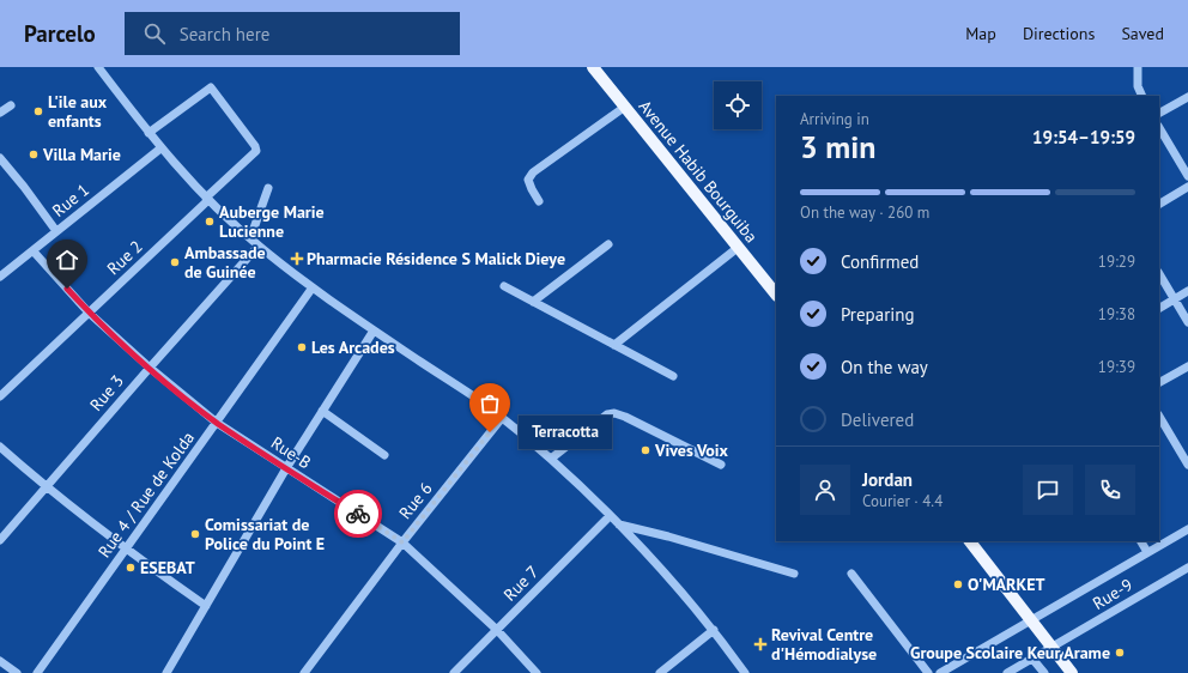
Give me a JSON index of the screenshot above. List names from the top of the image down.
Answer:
{
  "streets": {
    "main road": ["Avenue Habib Bourguiba"],
    "street": [
      "Rue 1",
      "Rue 2",
      "Rue 3",
      "Rue-B",
      "Rue 4 / Rue de Kolda",
      "Rue 6",
      "Rue 7",
      "Rue-9"
    ]
  },
  "crossings": [
    ["Rue 1", "Rue-B"],
    ["Rue 2", "Rue-B"],
    ["Rue 3", "Rue-B"],
    ["Rue-B", "Rue 4 / Rue de Kolda"],
    ["Rue-B", "Rue 6"],
    ["Rue-B", "Rue 7"]
  ],
  "places": {
    "other": [
      "L'ile aux enfants",
      "Villa Marie",
      "Auberge Marie Lucienne",
      "Ambassade de Guinée",
      "Les Arcades",
      "Terracotta",
      "Vives Voix",
      "Comissariat de Police du Point E",
      "ESEBAT",
      "O'MARKET",
      "Groupe Scolaire Keur Arame"
    ],
    "health": ["Pharmacie Résidence S Malick Dieye", "Revival Centre d'Hémodialyse"]
  },
  "page": {
    "header": "Parcelo",
    "search": "Search here",
    "nav": ["Map", "Directions", "Saved"],
    "heading": ["3 min", "Arriving in", "19:54–19:59"],
    "panel": ["Jordan", "Courier · 4.4"],
    "bar": "On the way · 260 m",
    "list": [
      ["Confirmed", "19:29"],
      ["Preparing", "19:38"],
      ["On the way", "19:39"],
      "Delivered"
    ],
    "bubble": "Terracotta"
  }
}
